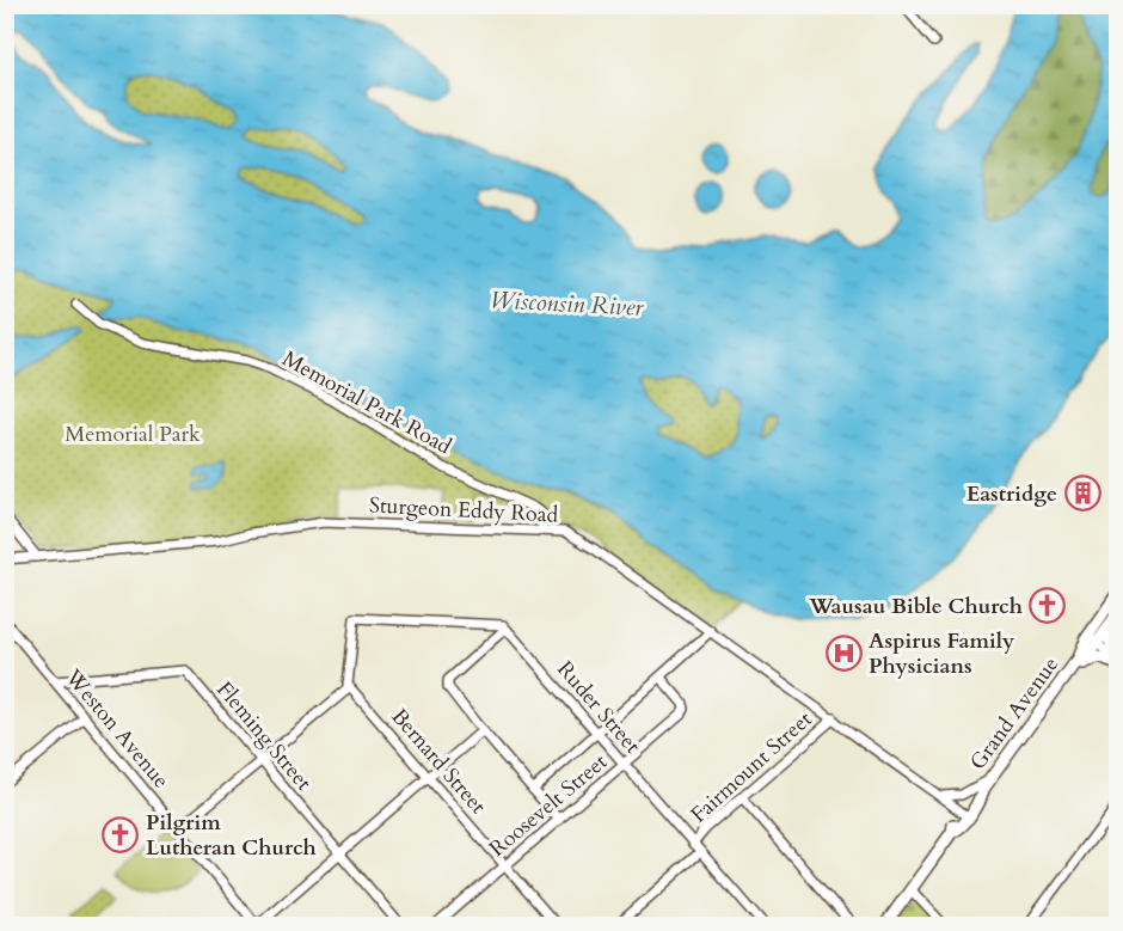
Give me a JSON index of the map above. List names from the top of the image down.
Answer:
{
  "streets": {
    "main road": ["Grand Avenue"],
    "street": [
      "Memorial Park Road",
      "Sturgeon Eddy Road",
      "Ruder Street",
      "Weston Avenue",
      "Fleming Street",
      "Bernard Street",
      "Fairmount Street",
      "Roosevelt Street"
    ]
  },
  "crossings": [
    ["Memorial Park Road", "Sturgeon Eddy Road"],
    ["Sturgeon Eddy Road", "Grand Avenue"],
    ["Sturgeon Eddy Road", "Fairmount Street"],
    ["Ruder Street", "Fairmount Street"],
    ["Ruder Street", "Roosevelt Street"],
    ["Weston Avenue", "Fleming Street"],
    ["Bernard Street", "Roosevelt Street"]
  ],
  "water": ["Wisconsin River"],
  "parks": ["Memorial Park"],
  "places": {
    "building": ["Eastridge"],
    "church": ["Wausau Bible Church", "Pilgrim Lutheran Church"],
    "hospital": ["Aspirus Family Physicians"]
  }
}
